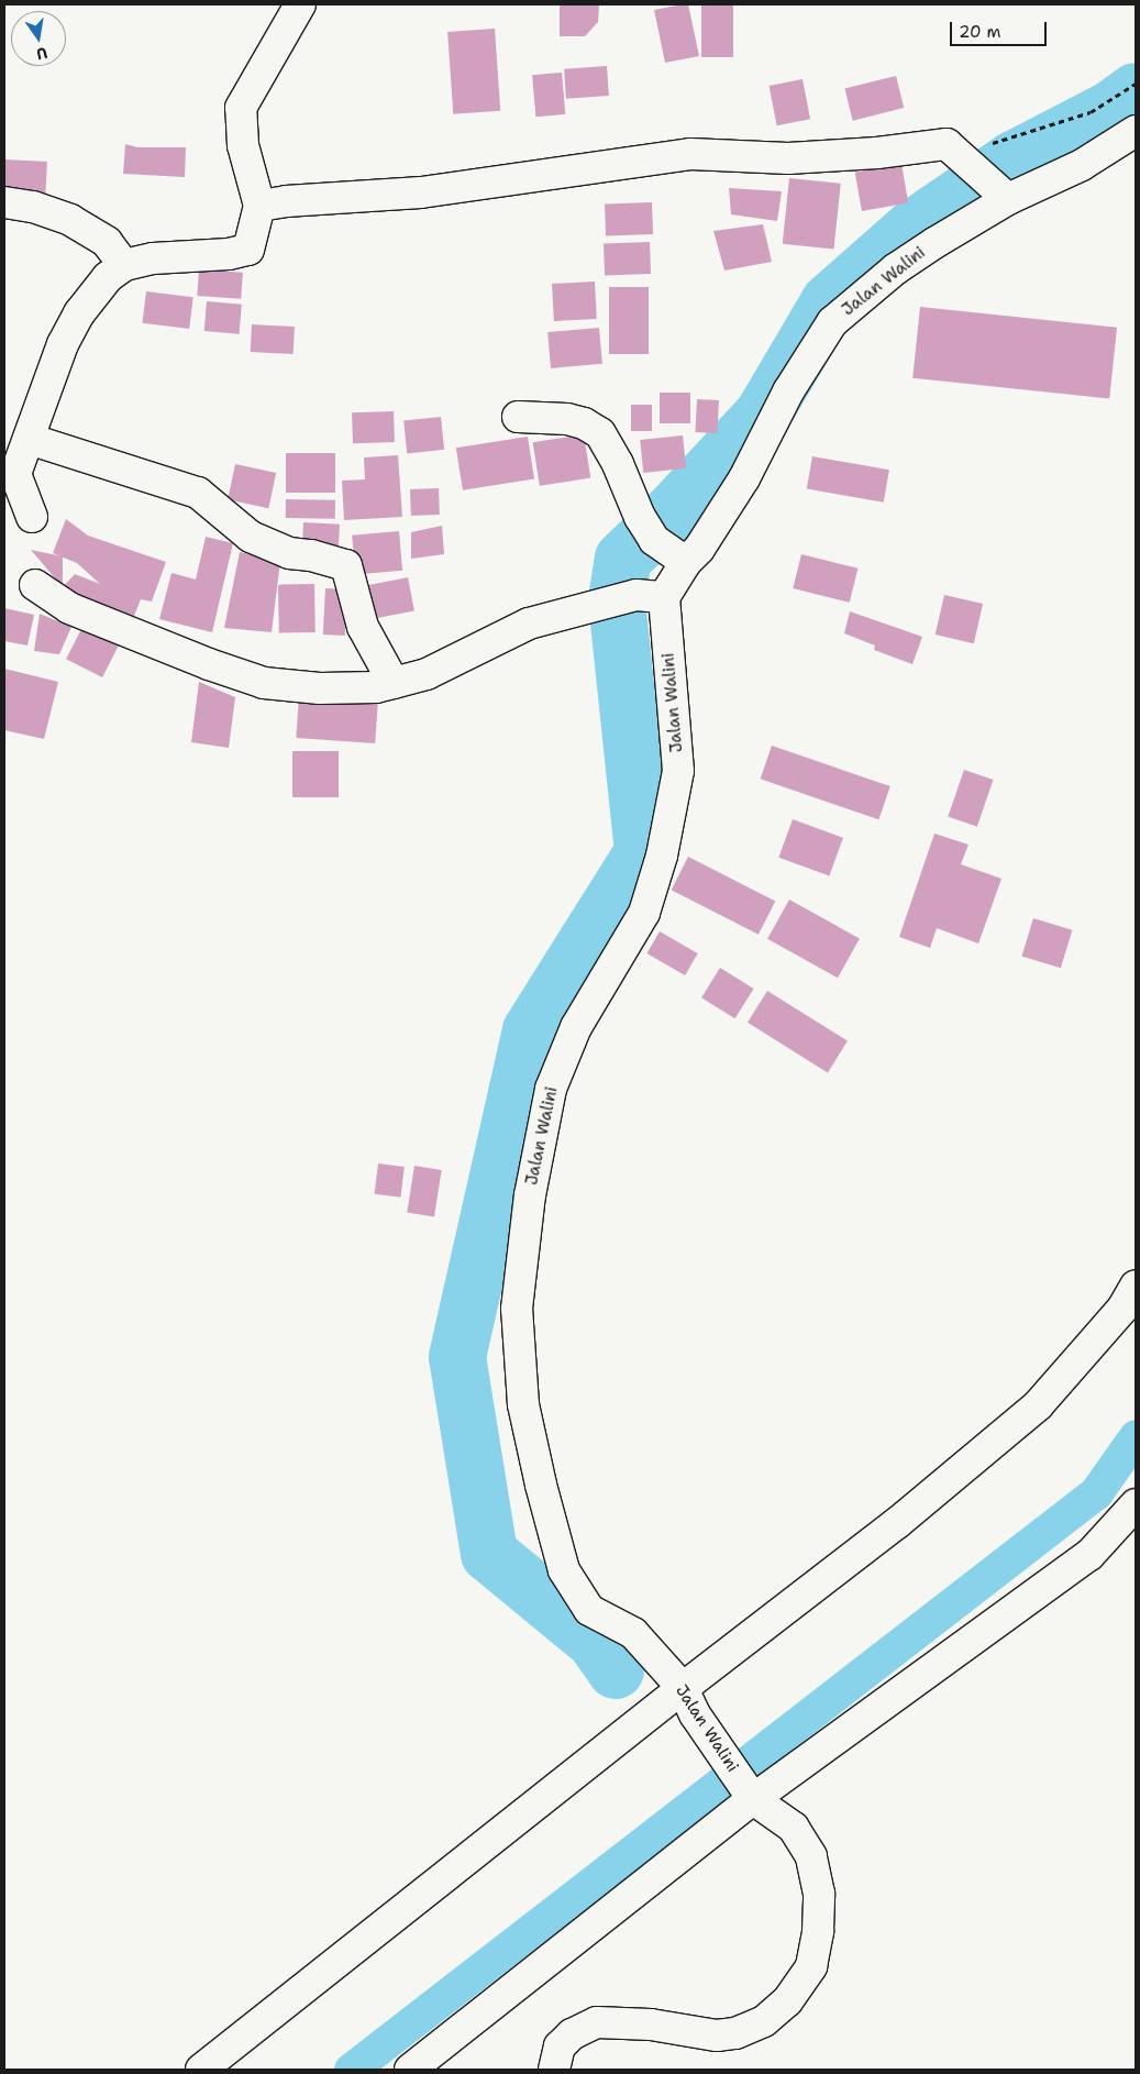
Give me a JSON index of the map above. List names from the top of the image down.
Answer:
{
  "streets": {
    "street": ["Jalan Walini"]
  },
  "scale_bar": "20 m",
  "north": "bottom"
}
